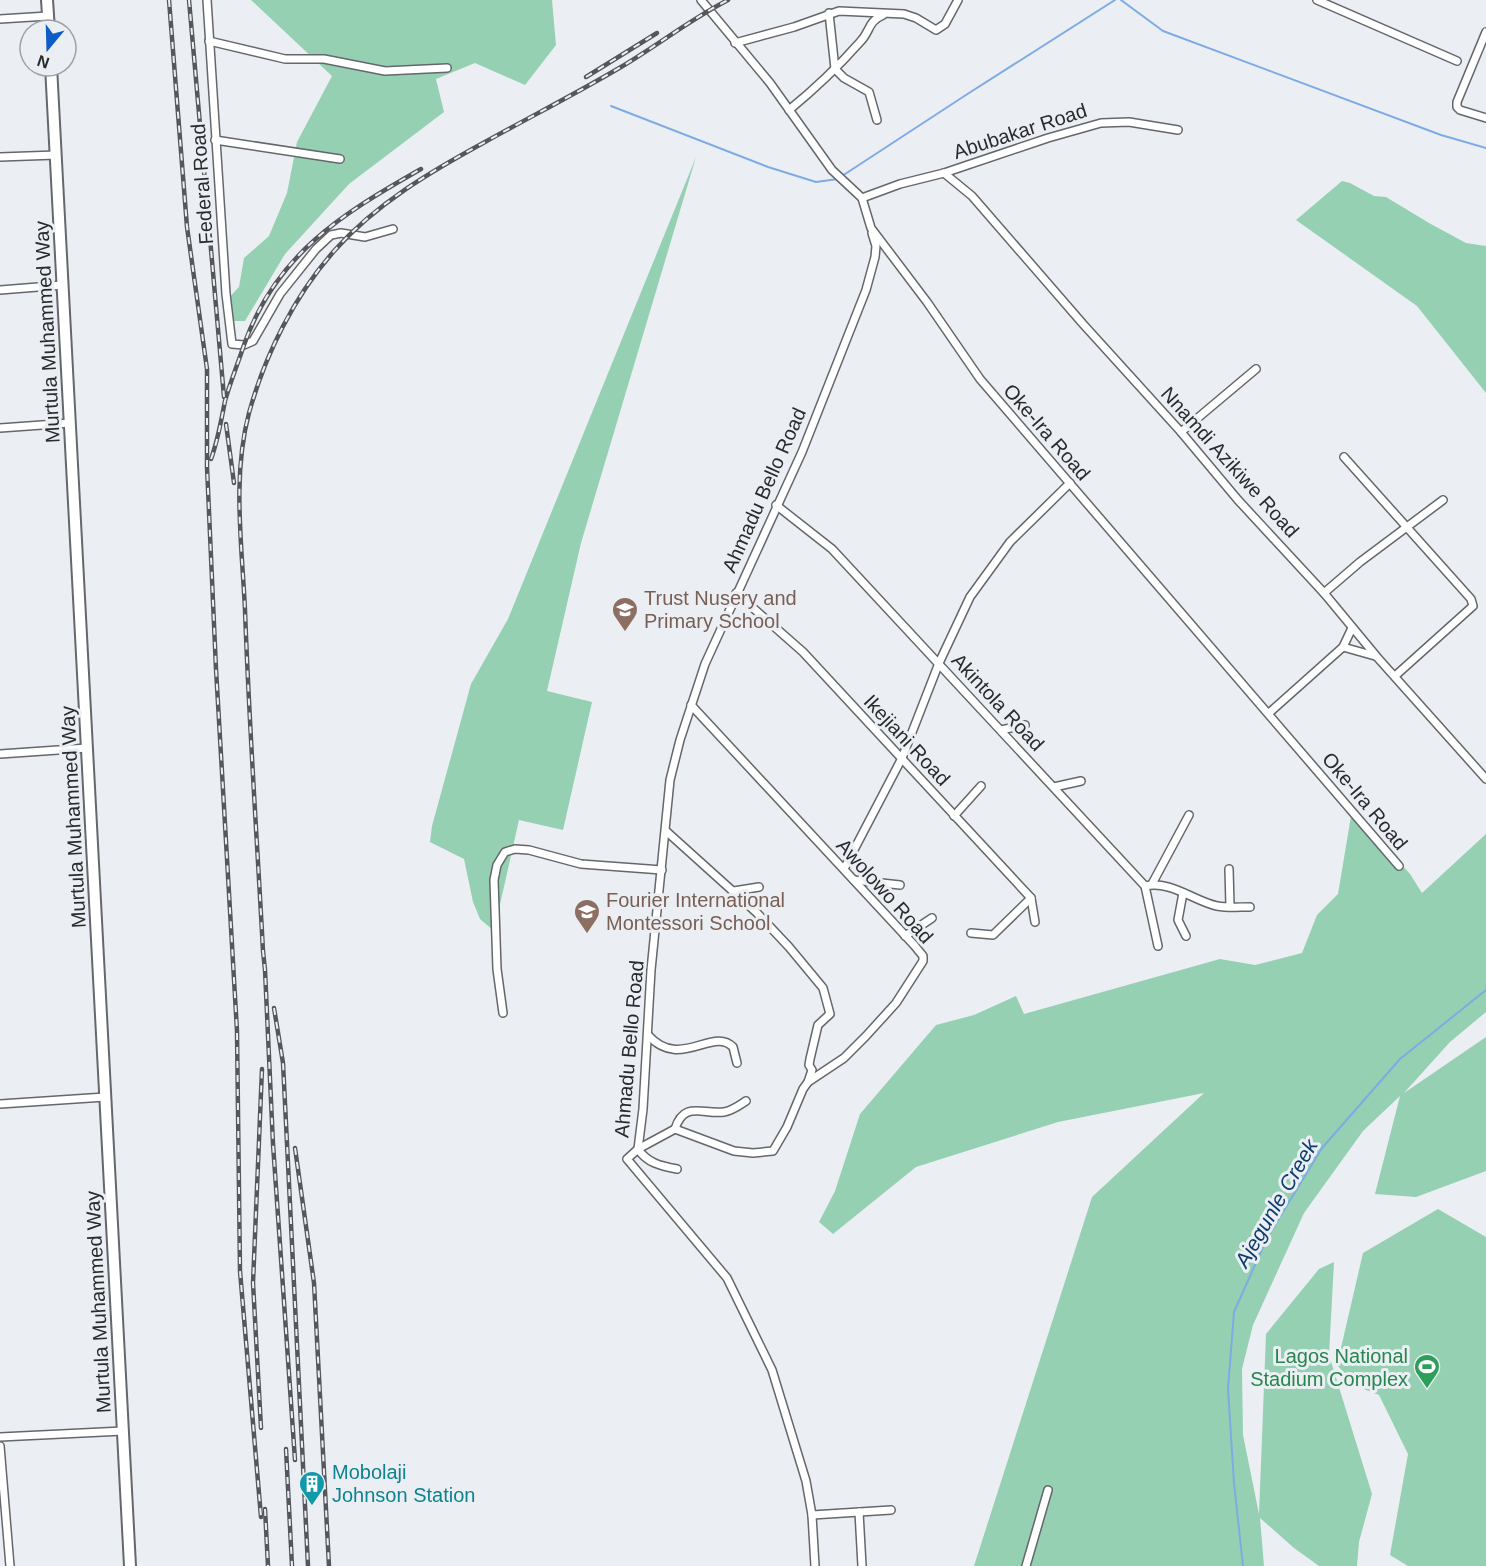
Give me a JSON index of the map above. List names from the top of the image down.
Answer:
{
  "streets": {
    "main road": ["Murtula Muhammed Way"],
    "street": [
      "Abubakar Road",
      "Federal Road",
      "Oke-Ira Road",
      "Nnamdi Azikiwe Road",
      "Ahmadu Bello Road",
      "Akintola Road",
      "Ikejiani Road",
      "Awolowo Road"
    ]
  },
  "crossings": [
    ["Abubakar Road", "Nnamdi Azikiwe Road"],
    ["Oke-Ira Road", "Ahmadu Bello Road"],
    ["Ahmadu Bello Road", "Akintola Road"],
    ["Ahmadu Bello Road", "Ikejiani Road"],
    ["Ahmadu Bello Road", "Awolowo Road"]
  ],
  "water": ["Ajegunle Creek"],
  "places": {
    "school or university": ["Trust Nusery and Primary School", "Fourier International Montessori School"],
    "sports": ["Lagos National Stadium Complex"],
    "building": ["Mobolaji Johnson Station"]
  },
  "north": "bottom"
}
